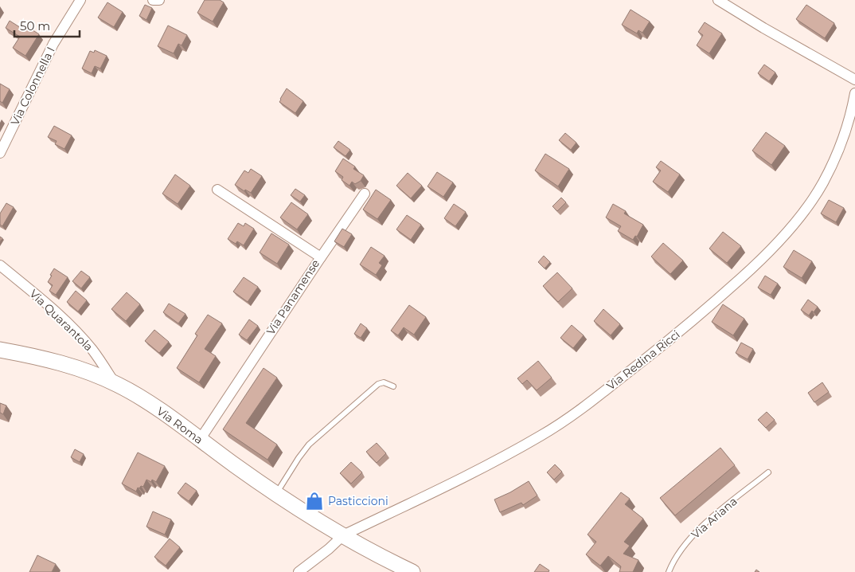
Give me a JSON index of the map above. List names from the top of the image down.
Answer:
{
  "streets": {
    "main road": ["Via Roma"],
    "street": [
      "Via Colonnella I",
      "Via Panamense",
      "Via Quarantola",
      "Via Redina Ricci"
    ],
    "lane": ["Via Ariana"]
  },
  "crossings": [
    ["Via Panamense", "Via Roma"],
    ["Via Quarantola", "Via Roma"],
    ["Via Redina Ricci", "Via Roma"]
  ],
  "places": {
    "shop": ["Pasticcioni"]
  },
  "scale_bar": "50 m"
}
